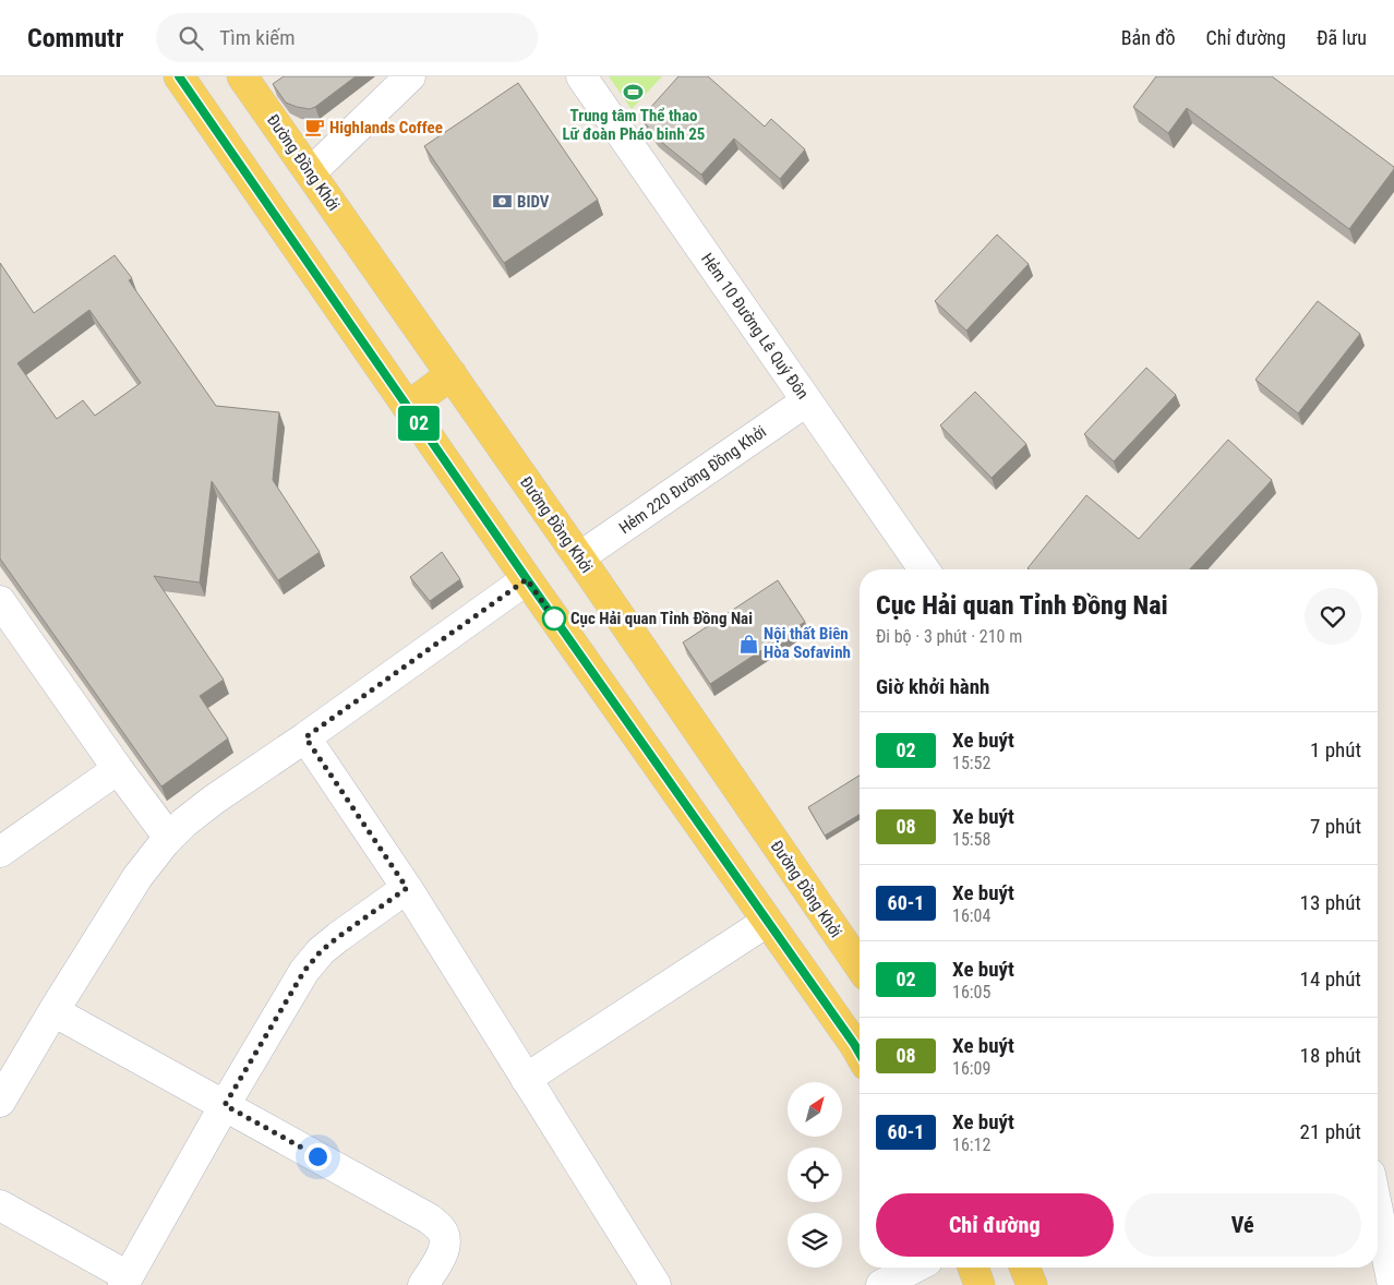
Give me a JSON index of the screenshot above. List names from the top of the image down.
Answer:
{
  "streets": {
    "main road": ["Đường Đồng Khởi"],
    "street": ["Hẻm 10 Đường Lê Quý Đôn", "Hẻm 220 Đường Đồng Khởi"]
  },
  "crossings": [
    ["Đường Đồng Khởi", "Hẻm 220 Đường Đồng Khởi"],
    ["Hẻm 10 Đường Lê Quý Đôn", "Hẻm 220 Đường Đồng Khởi"]
  ],
  "places": {
    "sports": ["Trung tâm Thể thao Lữ đoàn Pháo binh 25"],
    "cafe": ["Highlands Coffee"],
    "bank": ["BIDV"],
    "other": ["Cục Hải quan Tỉnh Đồng Nai"],
    "shop": ["Nội thất Biên Hòa Sofavinh"]
  },
  "lines": ["bus line 02"],
  "north": "top right",
  "page": {
    "header": "Commutr",
    "search": "Tìm kiếm",
    "nav": ["Bản đồ", "Chỉ đường", "Đã lưu"],
    "on_map": "02",
    "heading": [
      ["Cục Hải quan Tỉnh Đồng Nai", "Đi bộ · 3 phút · 210 m"],
      "Giờ khởi hành"
    ],
    "list": [
      {
        "mark": "02",
        "name": "Xe buýt",
        "note": "15:52",
        "value": "1 phút"
      },
      {
        "mark": "08",
        "name": "Xe buýt",
        "note": "15:58",
        "value": "7 phút"
      },
      {
        "mark": "60-1",
        "name": "Xe buýt",
        "note": "16:04",
        "value": "13 phút"
      },
      {
        "mark": "02",
        "name": "Xe buýt",
        "note": "16:05",
        "value": "14 phút"
      },
      {
        "mark": "08",
        "name": "Xe buýt",
        "note": "16:09",
        "value": "18 phút"
      },
      {
        "mark": "60-1",
        "name": "Xe buýt",
        "note": "16:12",
        "value": "21 phút"
      }
    ],
    "buttons": ["Chỉ đường", "Vé"]
  }
}
